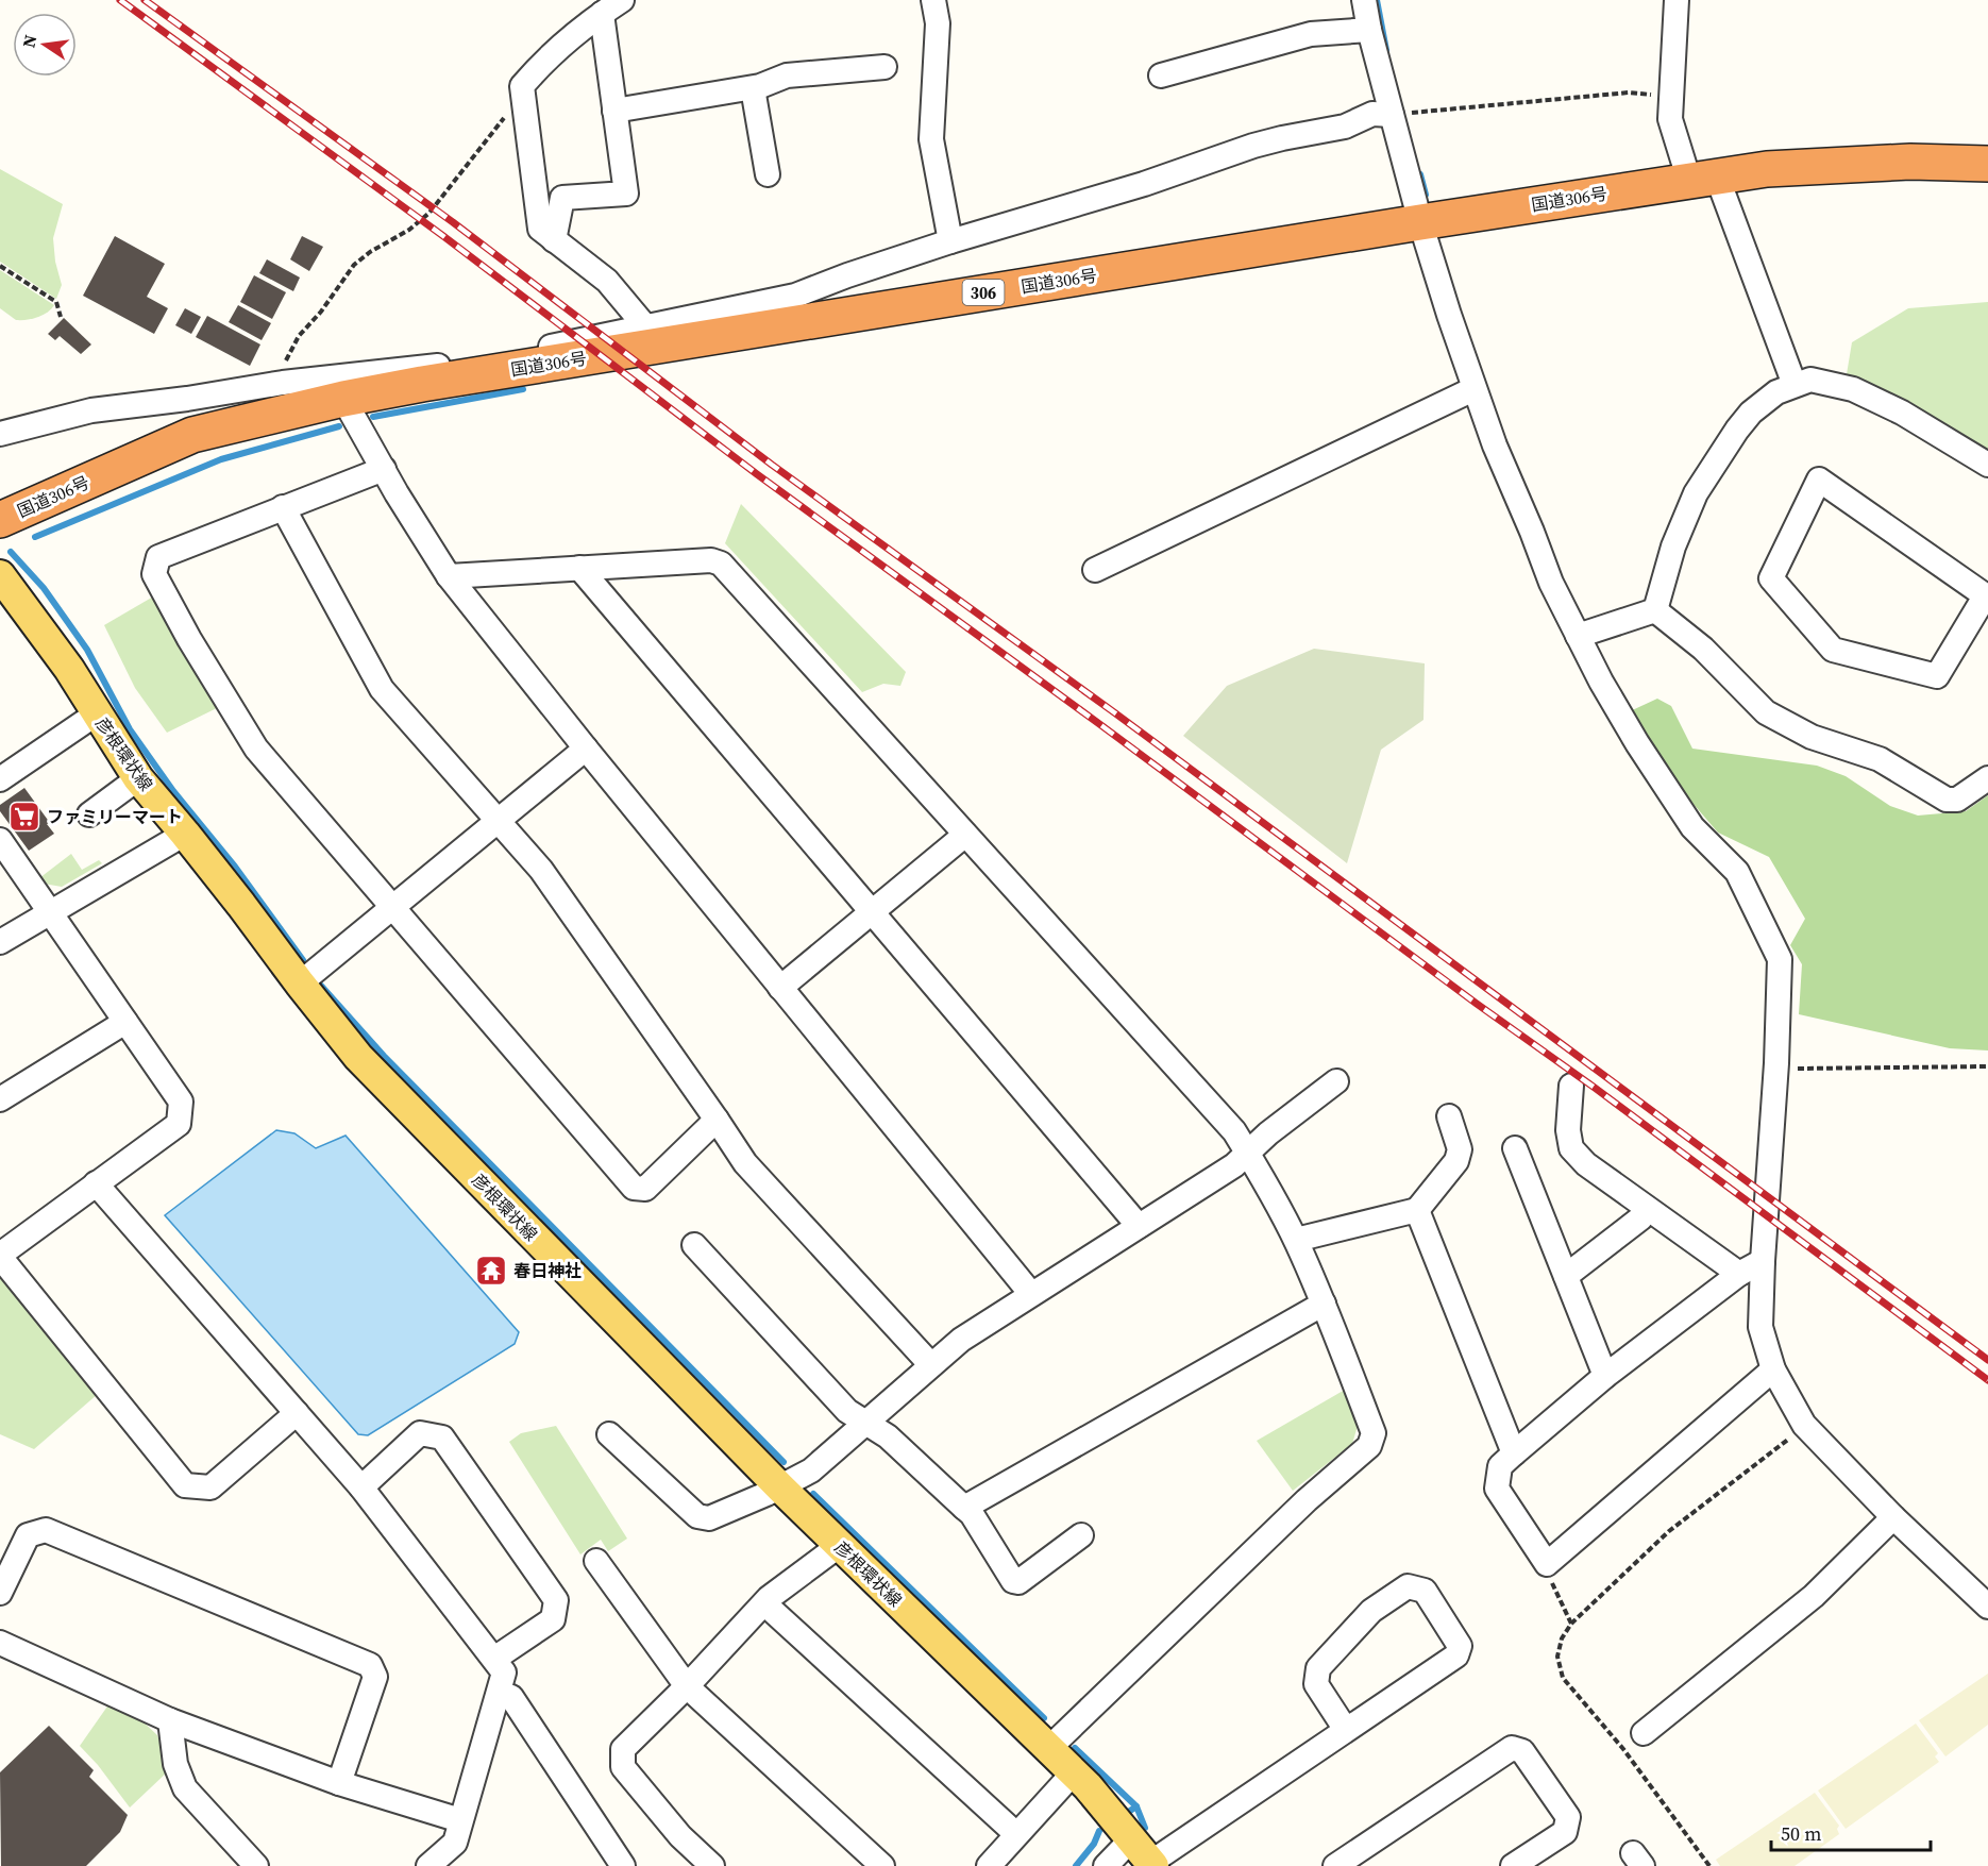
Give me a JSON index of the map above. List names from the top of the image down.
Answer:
{
  "streets": {
    "highway": ["国道306号", "306"],
    "main road": ["彦根環状線"]
  },
  "places": {
    "supermarket": ["ファミリーマート"],
    "temple": ["春日神社"]
  },
  "scale_bar": "50 m",
  "north": "left"
}
